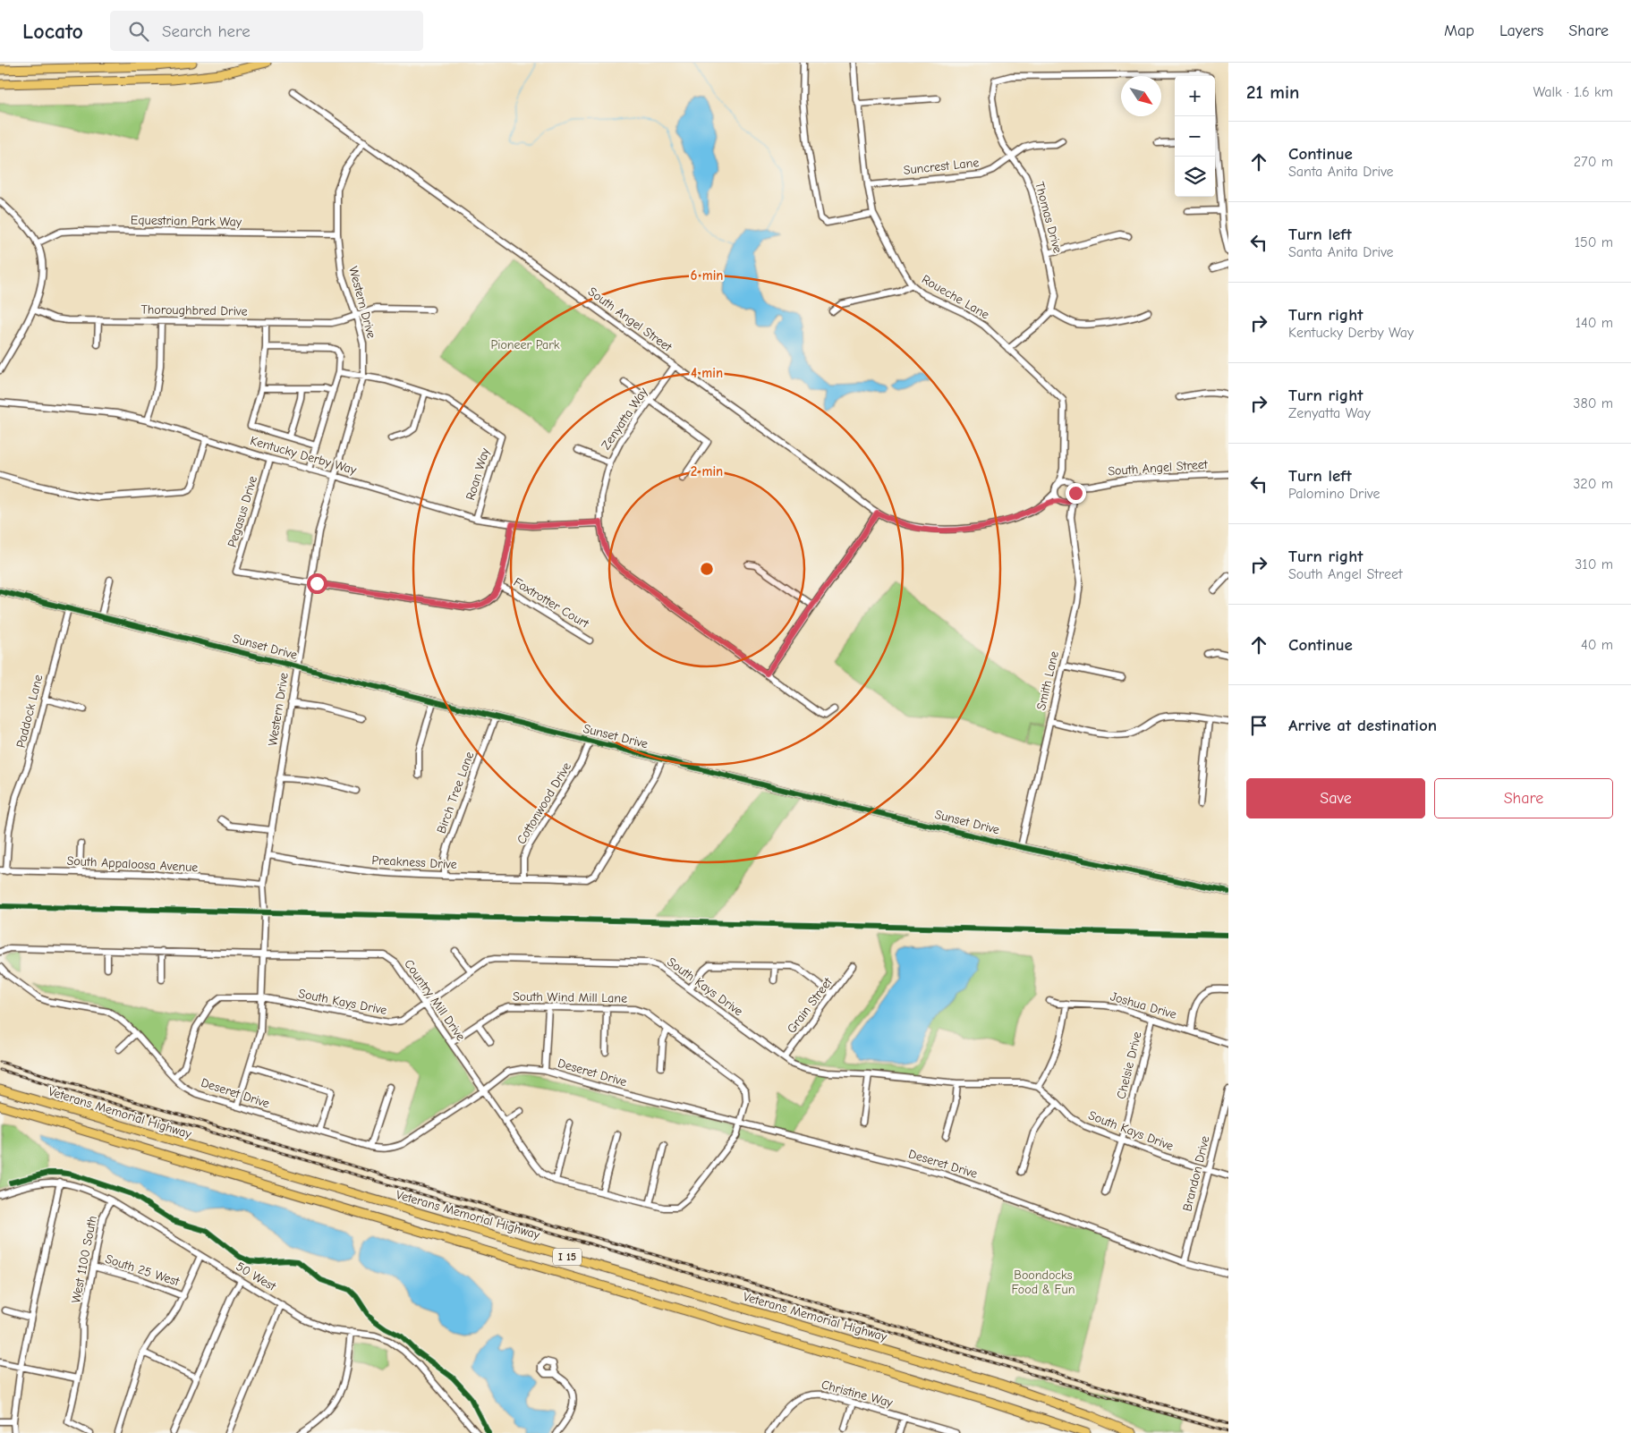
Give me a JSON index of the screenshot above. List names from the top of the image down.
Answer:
{
  "streets": {
    "highway": ["Veterans Memorial Highway", "I 15"],
    "main road": ["Sunset Drive"],
    "street": [
      "Suncrest Lane",
      "Thomas Drive",
      "Equestrian Park Way",
      "Roueche Lane",
      "Western Drive",
      "Thoroughbred Drive",
      "South Angel Street",
      "Zenyatta Way",
      "Kentucky Derby Way",
      "Roan Way",
      "Pegasus Drive",
      "Foxtrotter Court",
      "Smith Lane",
      "Paddock Lane",
      "Birch Tree Lane",
      "Cottonwood Drive",
      "Preakness Drive",
      "South Appaloosa Avenue",
      "South Kays Drive",
      "South Wind Mill Lane",
      "Country Mill Drive",
      "Grain Street",
      "Joshua Drive",
      "Chelsie Drive",
      "Deseret Drive",
      "Brandon Drive",
      "West 1100 South",
      "South 25 West",
      "50 West",
      "Christine Way"
    ]
  },
  "crossings": [
    ["Suncrest Lane", "Thomas Drive"],
    ["Suncrest Lane", "Roueche Lane"],
    ["Equestrian Park Way", "Western Drive"],
    ["Western Drive", "Thoroughbred Drive"],
    ["Western Drive", "South Angel Street"],
    ["Western Drive", "Kentucky Derby Way"],
    ["Western Drive", "Pegasus Drive"],
    ["Western Drive", "Sunset Drive"],
    ["Western Drive", "Preakness Drive"],
    ["Western Drive", "South Appaloosa Avenue"],
    ["Western Drive", "South Kays Drive"],
    ["Western Drive", "Country Mill Drive"],
    ["Western Drive", "Deseret Drive"],
    ["South Angel Street", "Zenyatta Way"],
    ["South Angel Street", "Smith Lane"],
    ["Zenyatta Way", "Kentucky Derby Way"],
    ["Kentucky Derby Way", "Roan Way"],
    ["Kentucky Derby Way", "Pegasus Drive"],
    ["Sunset Drive", "Smith Lane"],
    ["Sunset Drive", "Paddock Lane"],
    ["Sunset Drive", "Birch Tree Lane"],
    ["Sunset Drive", "Cottonwood Drive"],
    ["Sunset Drive", "Preakness Drive"],
    ["Paddock Lane", "South Appaloosa Avenue"],
    ["Birch Tree Lane", "Preakness Drive"],
    ["Cottonwood Drive", "Preakness Drive"],
    ["South Kays Drive", "Country Mill Drive"],
    ["South Kays Drive", "Grain Street"],
    ["South Kays Drive", "Chelsie Drive"],
    ["South Kays Drive", "Deseret Drive"],
    ["South Kays Drive", "Brandon Drive"],
    ["South Wind Mill Lane", "Country Mill Drive"],
    ["South Wind Mill Lane", "Deseret Drive"],
    ["Country Mill Drive", "Deseret Drive"],
    ["Joshua Drive", "Chelsie Drive"],
    ["Deseret Drive", "Brandon Drive"],
    ["West 1100 South", "South 25 West"],
    ["West 1100 South", "50 West"]
  ],
  "parks": ["Pioneer Park", "Boondocks Food & Fun"],
  "north": "bottom right",
  "page": {
    "header": "Locato",
    "search": "Search here",
    "nav": ["Map", "Layers", "Share"],
    "heading": ["21 min", "Walk · 1.6 km"],
    "map_buttons": ["+", "−"],
    "list": [
      ["Continue", "Santa Anita Drive", "270 m"],
      ["Turn left", "Santa Anita Drive", "150 m"],
      ["Turn right", "Kentucky Derby Way", "140 m"],
      ["Turn right", "Zenyatta Way", "380 m"],
      ["Turn left", "Palomino Drive", "320 m"],
      ["Turn right", "South Angel Street", "310 m"],
      ["Continue", "40 m"],
      "Arrive at destination"
    ],
    "buttons": ["Save", "Share"]
  },
  "rings": ["6 min", "4 min", "2 min"]
}
